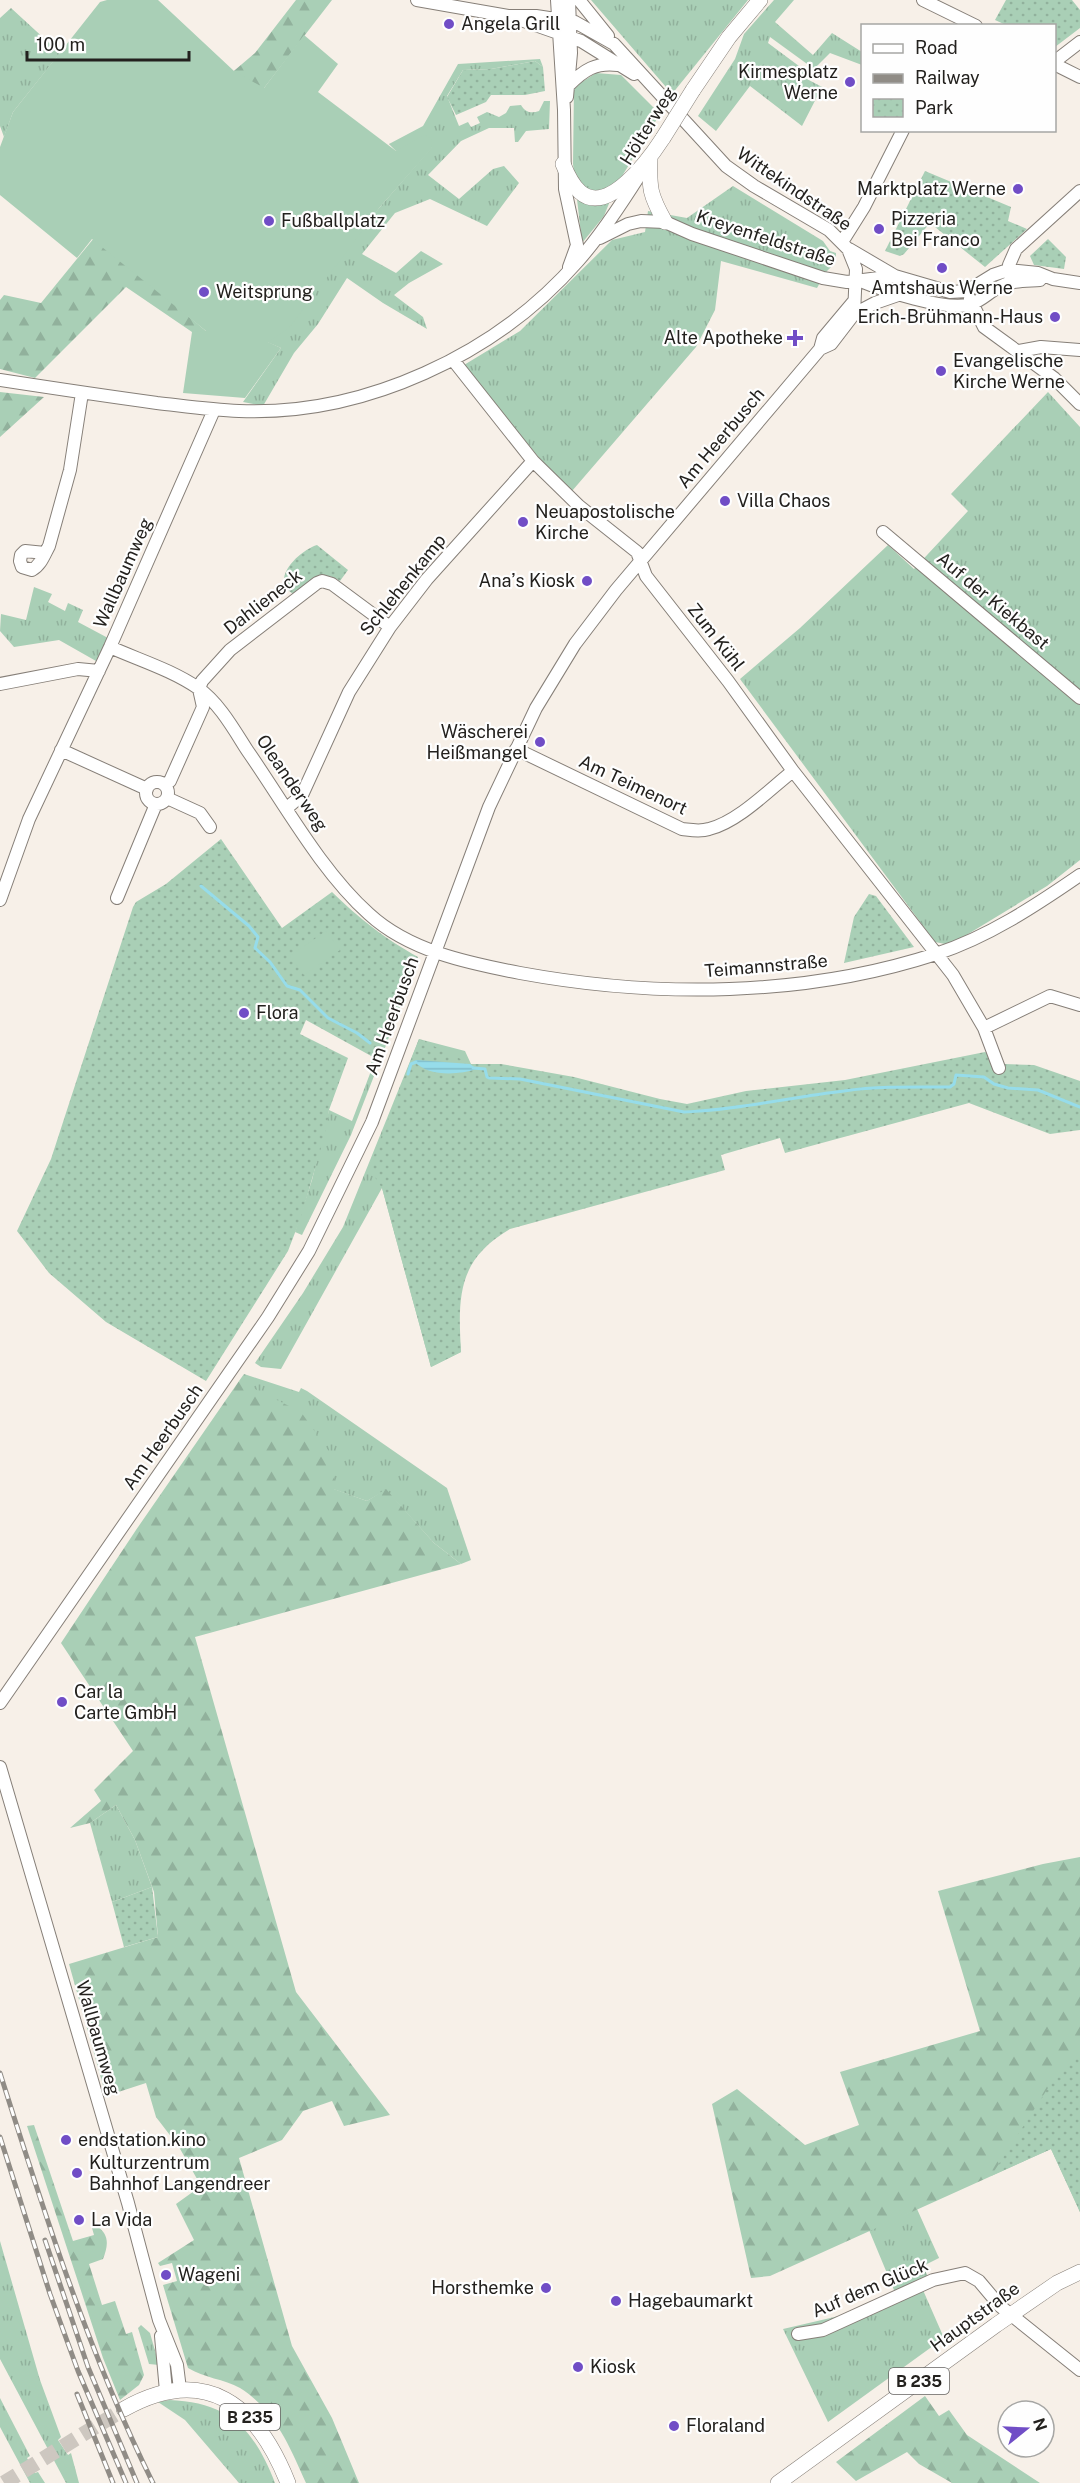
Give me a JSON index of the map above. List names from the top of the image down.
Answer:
{
  "streets": {
    "main road": ["Hölterweg", "Hauptstraße", "B 235"],
    "street": [
      "Wittekindstraße",
      "Kreyenfeldstraße",
      "Am Heerbusch",
      "Wallbaumweg",
      "Schlehenkamp",
      "Auf der Kiekbast",
      "Dahlieneck",
      "Zum Kühl",
      "Oleanderweg",
      "Am Teimenort",
      "Teimannstraße",
      "Auf dem Glück"
    ]
  },
  "crossings": [
    ["Hölterweg", "Wallbaumweg"],
    ["Hölterweg", "Zum Kühl"],
    ["Wittekindstraße", "Kreyenfeldstraße"],
    ["Am Heerbusch", "Zum Kühl"],
    ["Am Heerbusch", "Oleanderweg"],
    ["Am Heerbusch", "Am Teimenort"],
    ["Am Heerbusch", "Teimannstraße"],
    ["Wallbaumweg", "Oleanderweg"],
    ["Wallbaumweg", "B 235"],
    ["Schlehenkamp", "Dahlieneck"],
    ["Schlehenkamp", "Zum Kühl"],
    ["Schlehenkamp", "Oleanderweg"],
    ["Dahlieneck", "Oleanderweg"],
    ["Zum Kühl", "Am Teimenort"],
    ["Zum Kühl", "Teimannstraße"],
    ["Oleanderweg", "Teimannstraße"],
    ["Auf dem Glück", "Hauptstraße"]
  ],
  "places": {
    "other": [
      "Angela Grill",
      "Kirmesplatz Werne",
      "Marktplatz Werne",
      "Fußballplatz",
      "Pizzeria Bei Franco",
      "Amtshaus Werne",
      "Weitsprung",
      "Erich-Brühmann-Haus",
      "Evangelische Kirche Werne",
      "Villa Chaos",
      "Neuapostolische Kirche",
      "Anaʼs Kiosk",
      "Wäscherei Heißmangel",
      "Flora",
      "Car la Carte GmbH",
      "endstation.kino",
      "Kulturzentrum Bahnhof Langendreer",
      "La Vida",
      "Wageni",
      "Horsthemke",
      "Hagebaumarkt",
      "Kiosk",
      "Floraland"
    ],
    "health": ["Alte Apotheke"]
  },
  "legend": ["Road", "Railway", "Park"],
  "scale_bar": "100 m",
  "north": "right"
}
